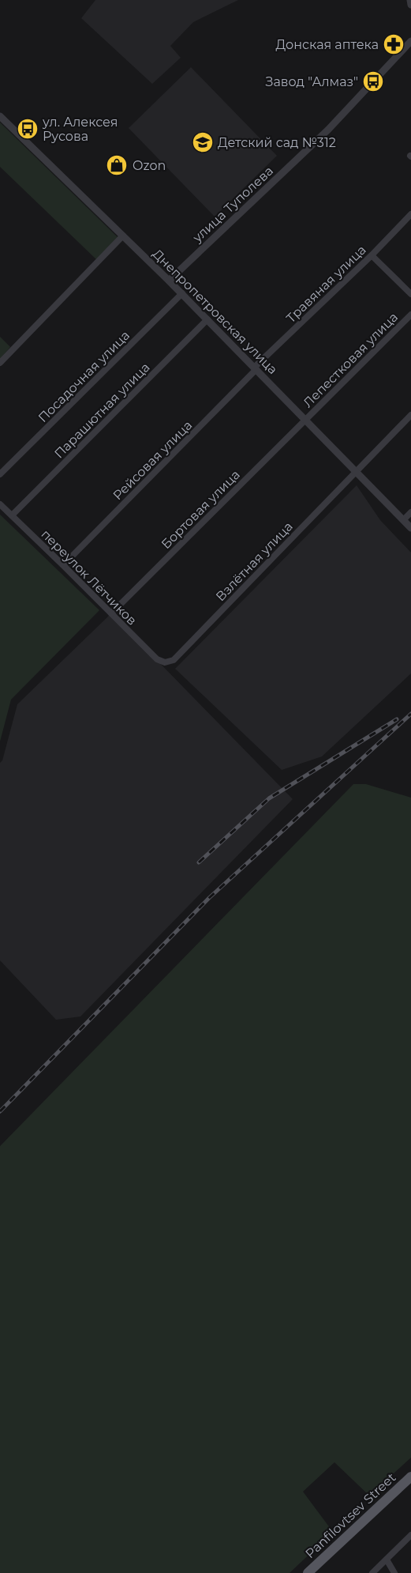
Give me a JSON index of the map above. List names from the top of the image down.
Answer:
{
  "streets": {
    "main road": ["Panfilovtsev Street"],
    "street": [
      "улица Туполева",
      "Травяная улица",
      "Днепропетровская улица",
      "Лепестковая улица",
      "Посадочная улица",
      "Парашютная улица",
      "Рейсовая улица",
      "Бортовая улица",
      "Взлётная улица",
      "переулок Лётчиков"
    ]
  },
  "crossings": [
    ["улица Туполева", "Днепропетровская улица"],
    ["Травяная улица", "Днепропетровская улица"],
    ["Травяная улица", "Рейсовая улица"],
    ["Днепропетровская улица", "Лепестковая улица"],
    ["Днепропетровская улица", "Посадочная улица"],
    ["Днепропетровская улица", "Парашютная улица"],
    ["Днепропетровская улица", "Рейсовая улица"],
    ["Днепропетровская улица", "Бортовая улица"],
    ["Днепропетровская улица", "Взлётная улица"],
    ["Лепестковая улица", "Бортовая улица"],
    ["Парашютная улица", "переулок Лётчиков"],
    ["Рейсовая улица", "переулок Лётчиков"],
    ["Бортовая улица", "переулок Лётчиков"],
    ["Взлётная улица", "переулок Лётчиков"]
  ],
  "places": {
    "pharmacy": ["Донская аптека"],
    "bus stop": ["Завод \"Алмаз\"", "ул. Алексея Русова"],
    "school or university": ["Детский сад №312"],
    "shop": ["Ozon"]
  }
}
